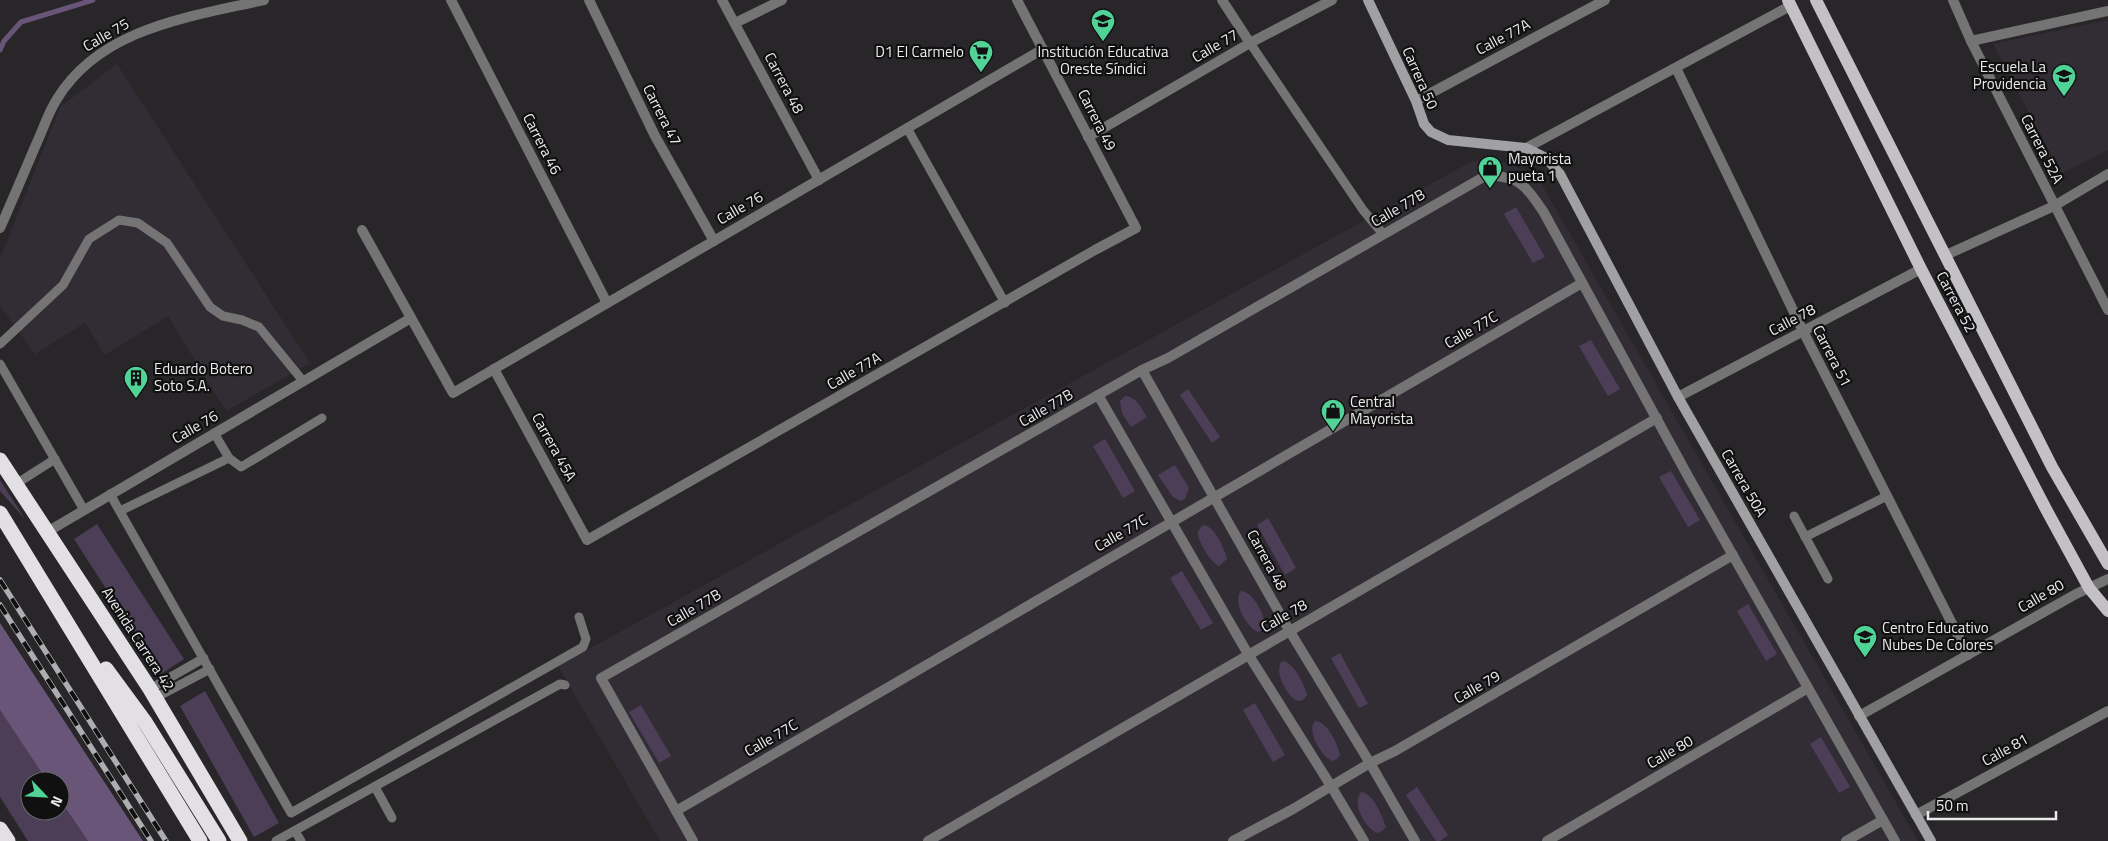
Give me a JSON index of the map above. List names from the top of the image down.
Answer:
{
  "streets": {
    "highway": ["Avenida Carrera 42"],
    "main road": ["Carrera 52"],
    "street": [
      "Calle 75",
      "Calle 77A",
      "Calle 77",
      "Carrera 50",
      "Carrera 48",
      "Carrera 47",
      "Carrera 49",
      "Carrera 46",
      "Carrera 52A",
      "Calle 76",
      "Calle 77B",
      "Calle 78",
      "Calle 77C",
      "Carrera 51",
      "Carrera 45A",
      "Carrera 50A",
      "Calle 80",
      "Calle 79",
      "Calle 81"
    ]
  },
  "crossings": [
    ["Calle 77A", "Carrera 50"],
    ["Calle 77A", "Carrera 49"],
    ["Calle 77A", "Carrera 45A"],
    ["Calle 77", "Carrera 49"],
    ["Carrera 50", "Carrera 50A"],
    ["Carrera 48", "Calle 76"],
    ["Carrera 48", "Calle 77B"],
    ["Carrera 48", "Calle 78"],
    ["Carrera 48", "Calle 77C"],
    ["Carrera 48", "Calle 79"],
    ["Carrera 47", "Calle 76"],
    ["Carrera 49", "Calle 76"],
    ["Carrera 46", "Calle 76"],
    ["Calle 76", "Carrera 45A"],
    ["Calle 76", "Avenida Carrera 42"],
    ["Calle 77B", "Calle 77C"],
    ["Carrera 52", "Calle 78"],
    ["Carrera 52", "Calle 80"],
    ["Calle 78", "Carrera 51"],
    ["Calle 78", "Carrera 50A"],
    ["Carrera 51", "Calle 80"],
    ["Carrera 50A", "Calle 80"],
    ["Carrera 50A", "Calle 81"]
  ],
  "places": {
    "school or university": ["Institución Educativa Oreste Síndici", "Escuela La Providencia", "Centro Educativo Nubes De Colores"],
    "supermarket": ["D1 El Carmelo"],
    "shop": ["Mayorista pueta 1", "Central Mayorista"],
    "building": ["Eduardo Botero Soto S.A."]
  },
  "scale_bar": "50 m",
  "north": "bottom right"
}
